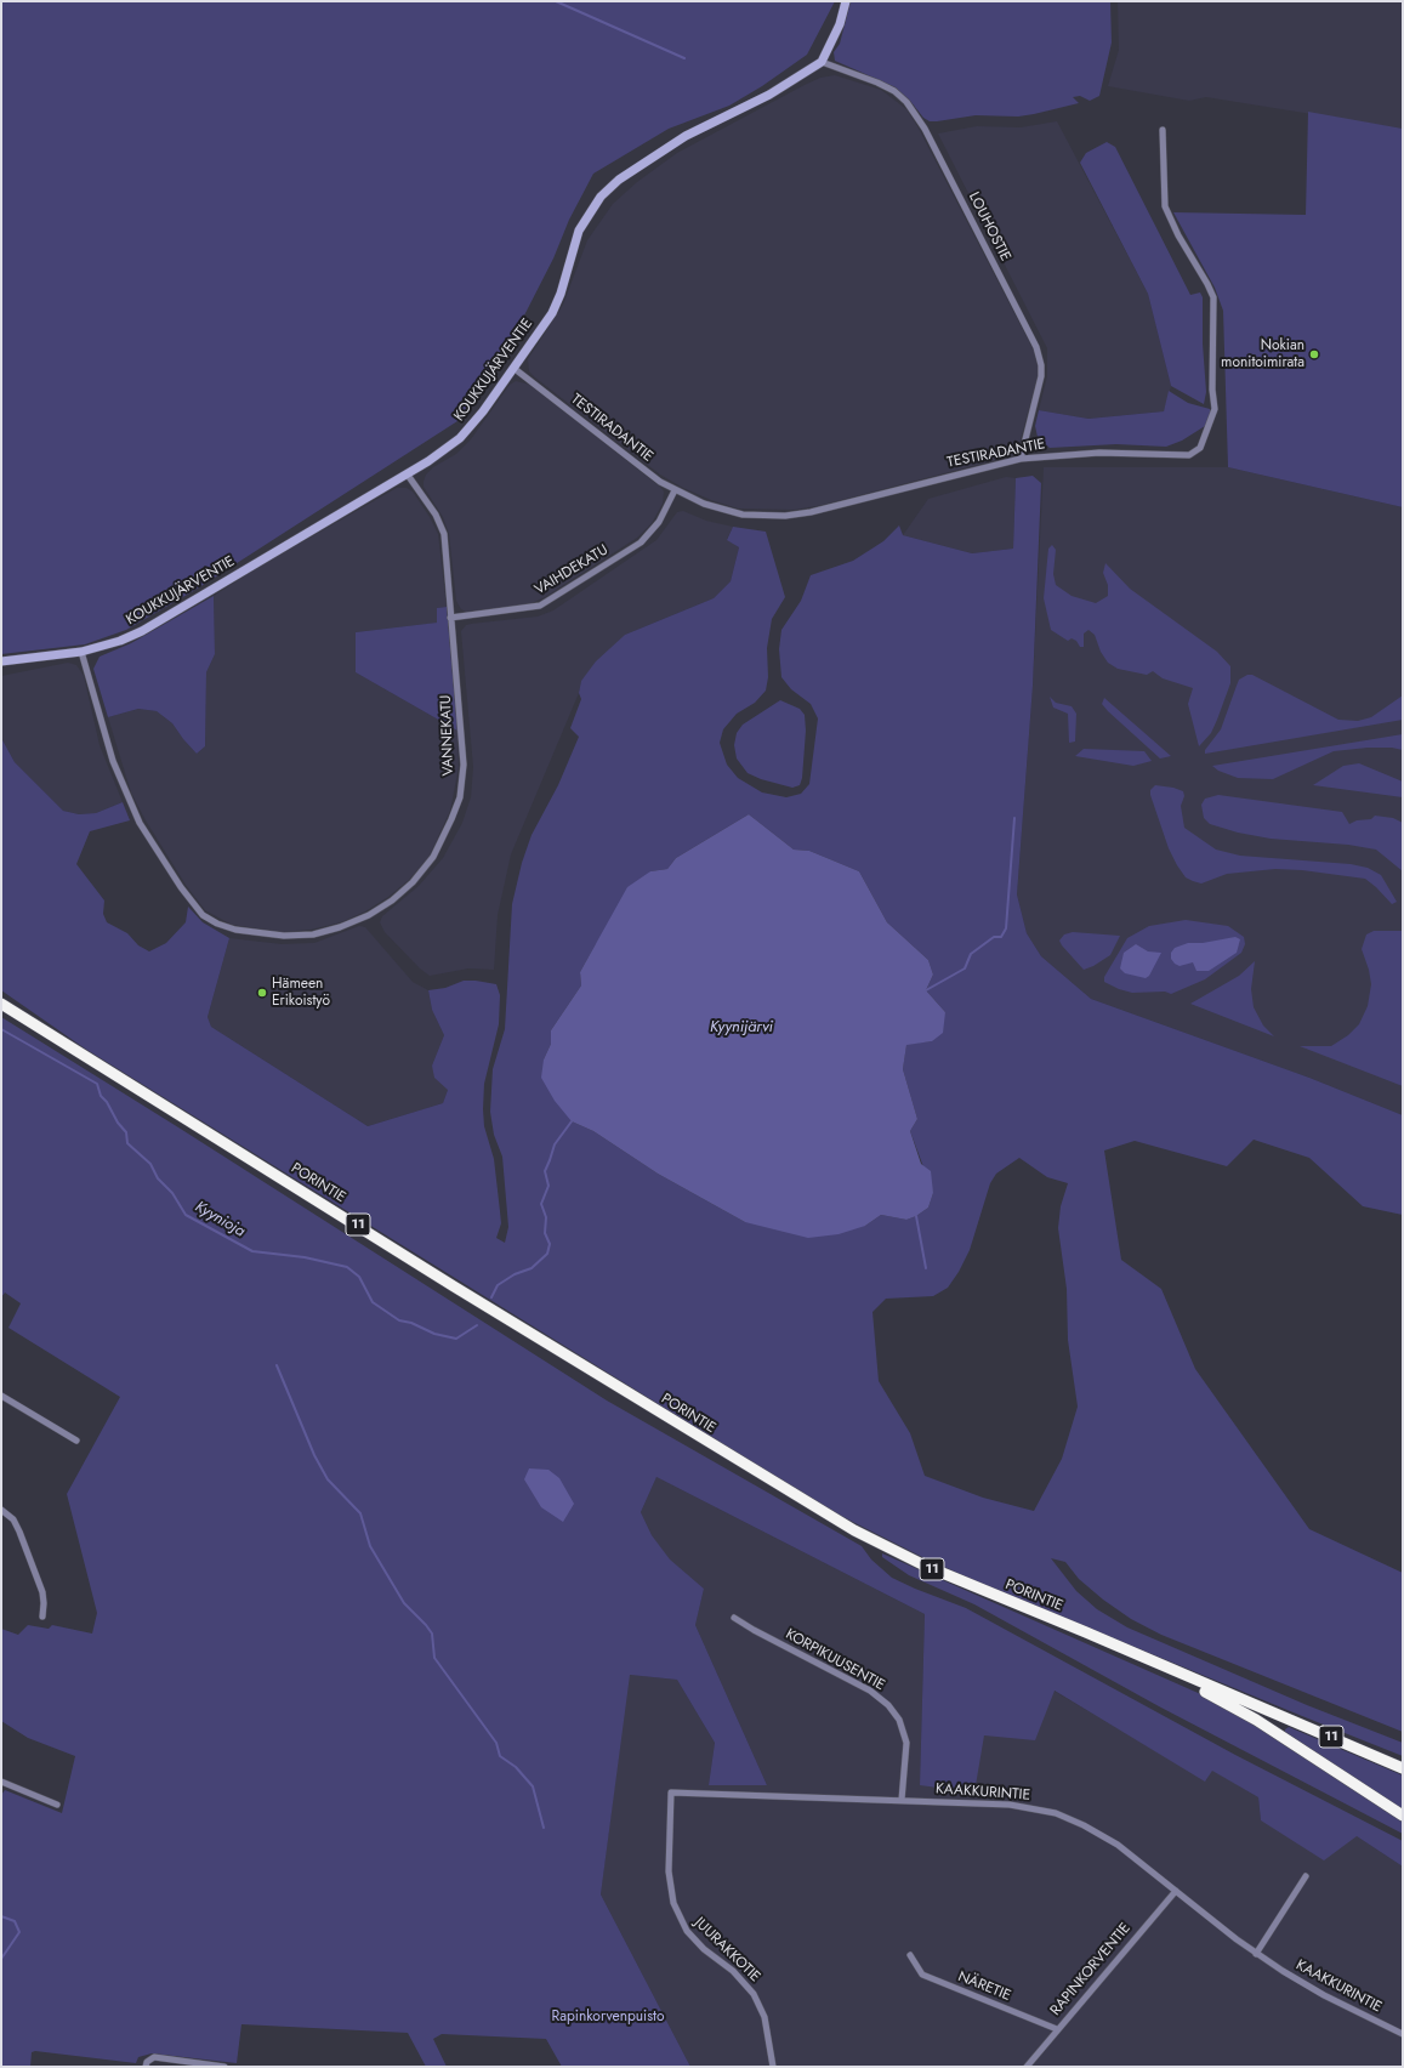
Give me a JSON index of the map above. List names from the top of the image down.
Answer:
{
  "streets": {
    "highway": ["PORINTIE", "11"],
    "street": [
      "LOUHOSTIE",
      "KOUKKUJÄRVENTIE",
      "TESTIRADANTIE",
      "VAIHDEKATU",
      "VANNEKATU",
      "KORPIKUUSENTIE",
      "KAAKKURINTIE",
      "JUURAKKOTIE",
      "RAPINKORVENTIE",
      "NÄRETIE"
    ]
  },
  "crossings": [
    ["LOUHOSTIE", "KOUKKUJÄRVENTIE"],
    ["LOUHOSTIE", "TESTIRADANTIE"],
    ["KOUKKUJÄRVENTIE", "TESTIRADANTIE"],
    ["KOUKKUJÄRVENTIE", "VANNEKATU"],
    ["TESTIRADANTIE", "VAIHDEKATU"],
    ["VAIHDEKATU", "VANNEKATU"],
    ["KORPIKUUSENTIE", "KAAKKURINTIE"],
    ["KAAKKURINTIE", "JUURAKKOTIE"],
    ["KAAKKURINTIE", "RAPINKORVENTIE"],
    ["RAPINKORVENTIE", "NÄRETIE"]
  ],
  "water": ["Kyynijärvi", "Kyynioja"],
  "parks": ["Rapinkorvenpuisto"],
  "places": ["Nokian monitoimirata", "Hämeen Erikoistyö"]
}
